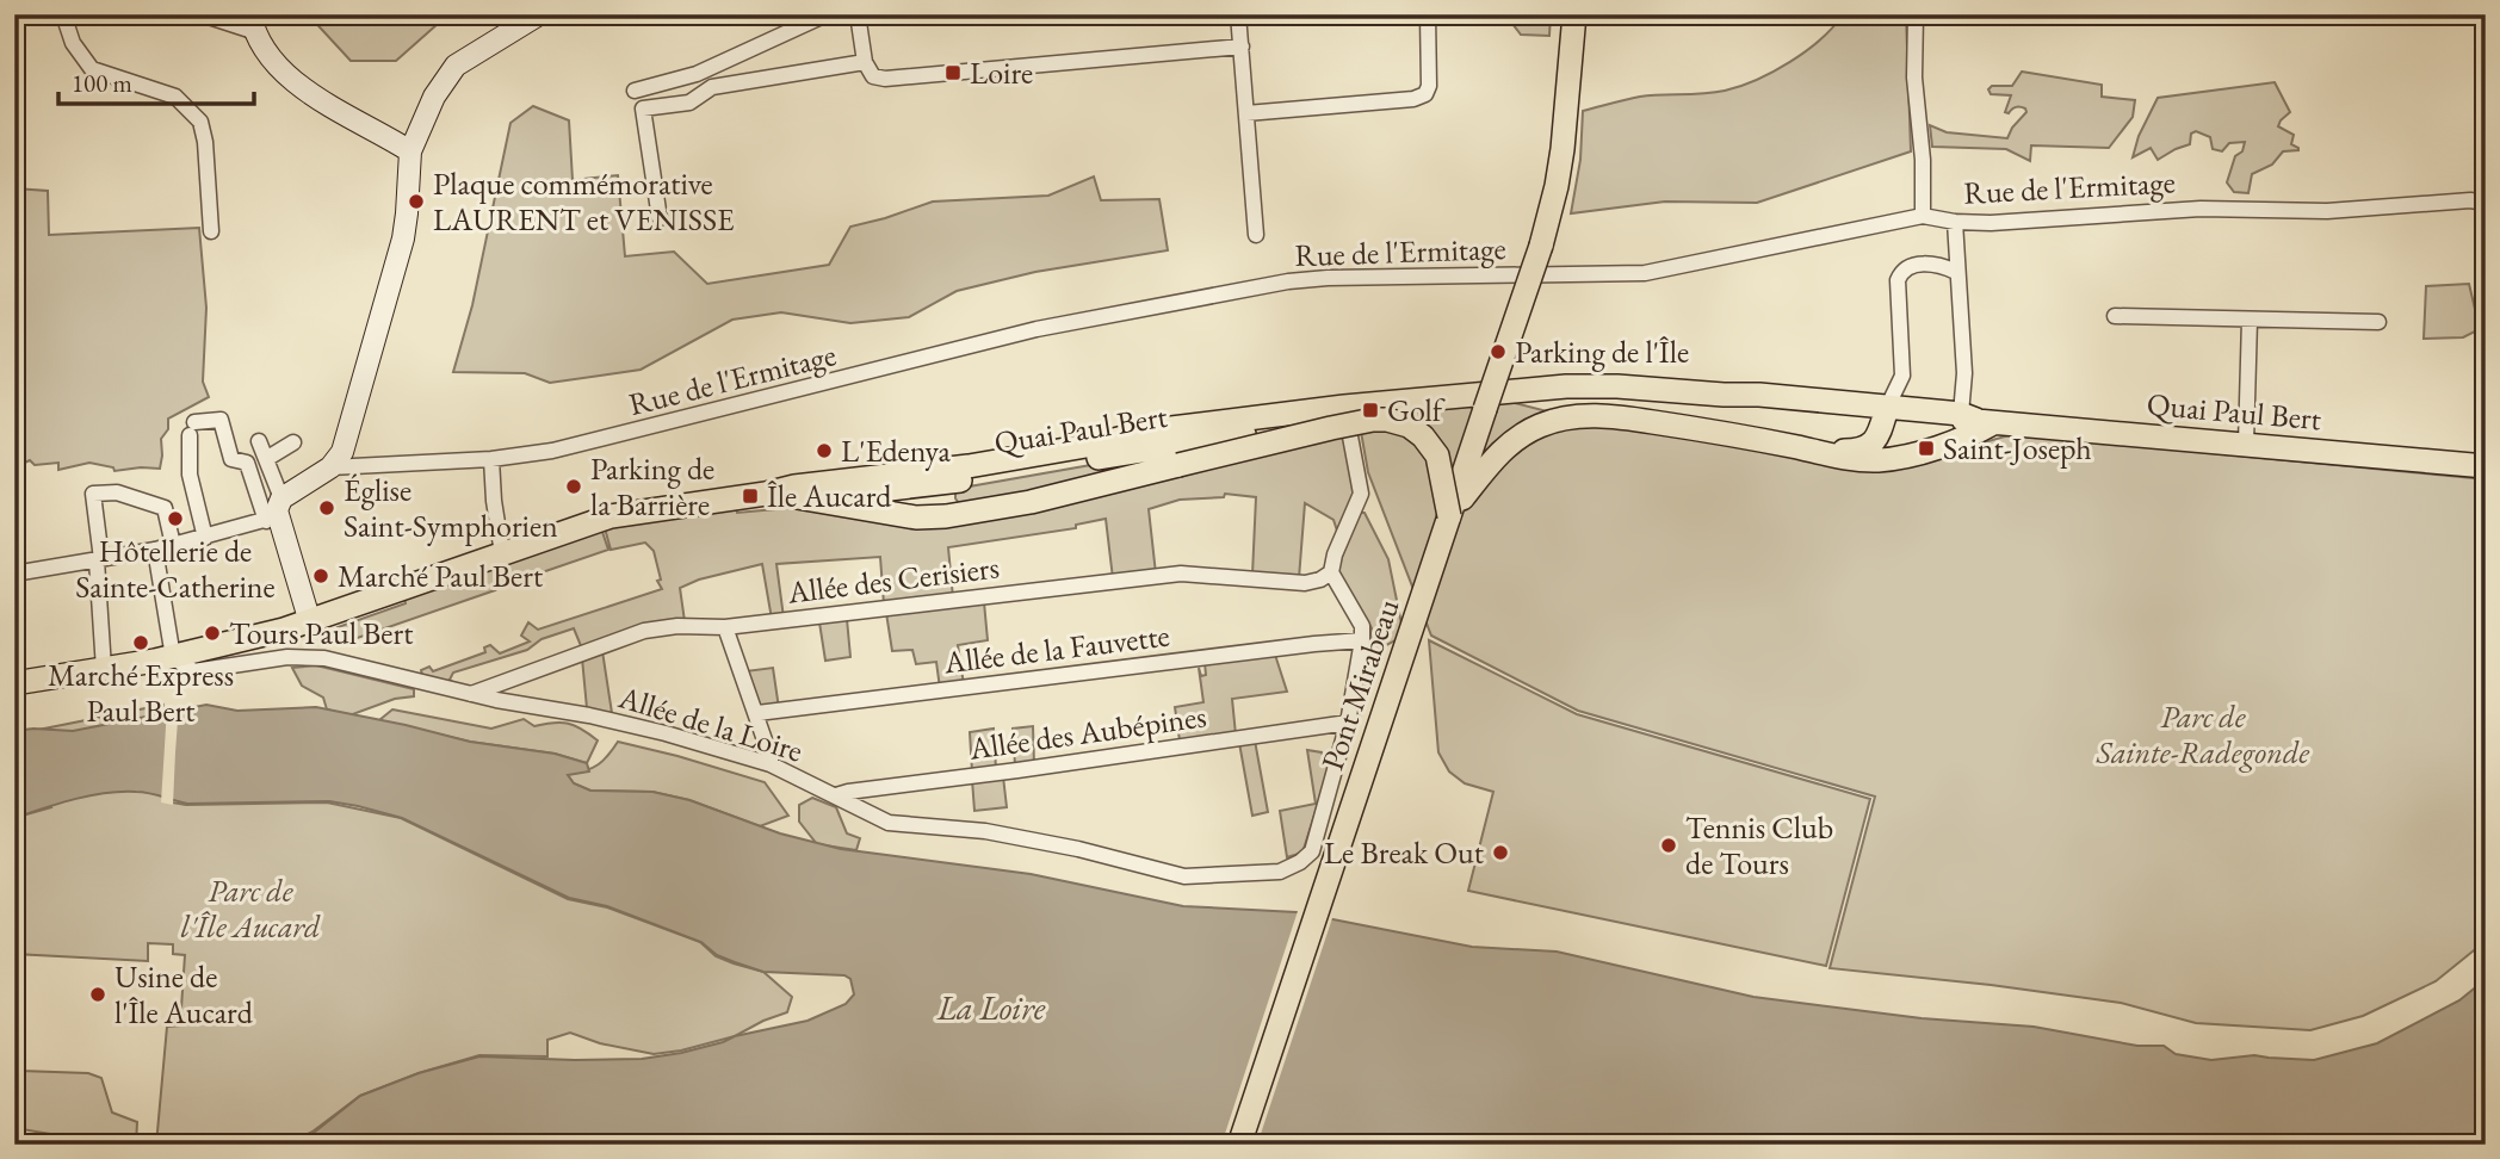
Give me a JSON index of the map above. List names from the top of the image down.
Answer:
{
  "streets": {
    "main road": ["Quai Paul Bert", "Pont Mirabeau"],
    "street": [
      "Rue de l'Ermitage",
      "Allée des Cerisiers",
      "Allée de la Fauvette",
      "Allée de la Loire",
      "Allée des Aubépines"
    ]
  },
  "crossings": [
    ["Quai Paul Bert", "Allée de la Loire"],
    ["Allée des Cerisiers", "Allée de la Loire"],
    ["Allée de la Loire", "Allée des Aubépines"]
  ],
  "water": ["La Loire"],
  "parks": ["Parc de Sainte-Radegonde", "Parc de l'Île Aucard"],
  "places": {
    "transit": [
      "Loire",
      "Golf",
      "Saint-Joseph",
      "Île Aucard"
    ],
    "other": [
      "Plaque commémorative LAURENT et VENISSE",
      "Parking de l'Île",
      "L'Edenya",
      "Parking de la Barrière",
      "Église Saint-Symphorien",
      "Hôtellerie de Sainte-Catherine",
      "Marché Paul Bert",
      "Tours Paul Bert",
      "Marché Express Paul Bert",
      "Tennis Club de Tours",
      "Le Break Out",
      "Usine de l'Île Aucard"
    ]
  },
  "scale_bar": "100 m"
}
